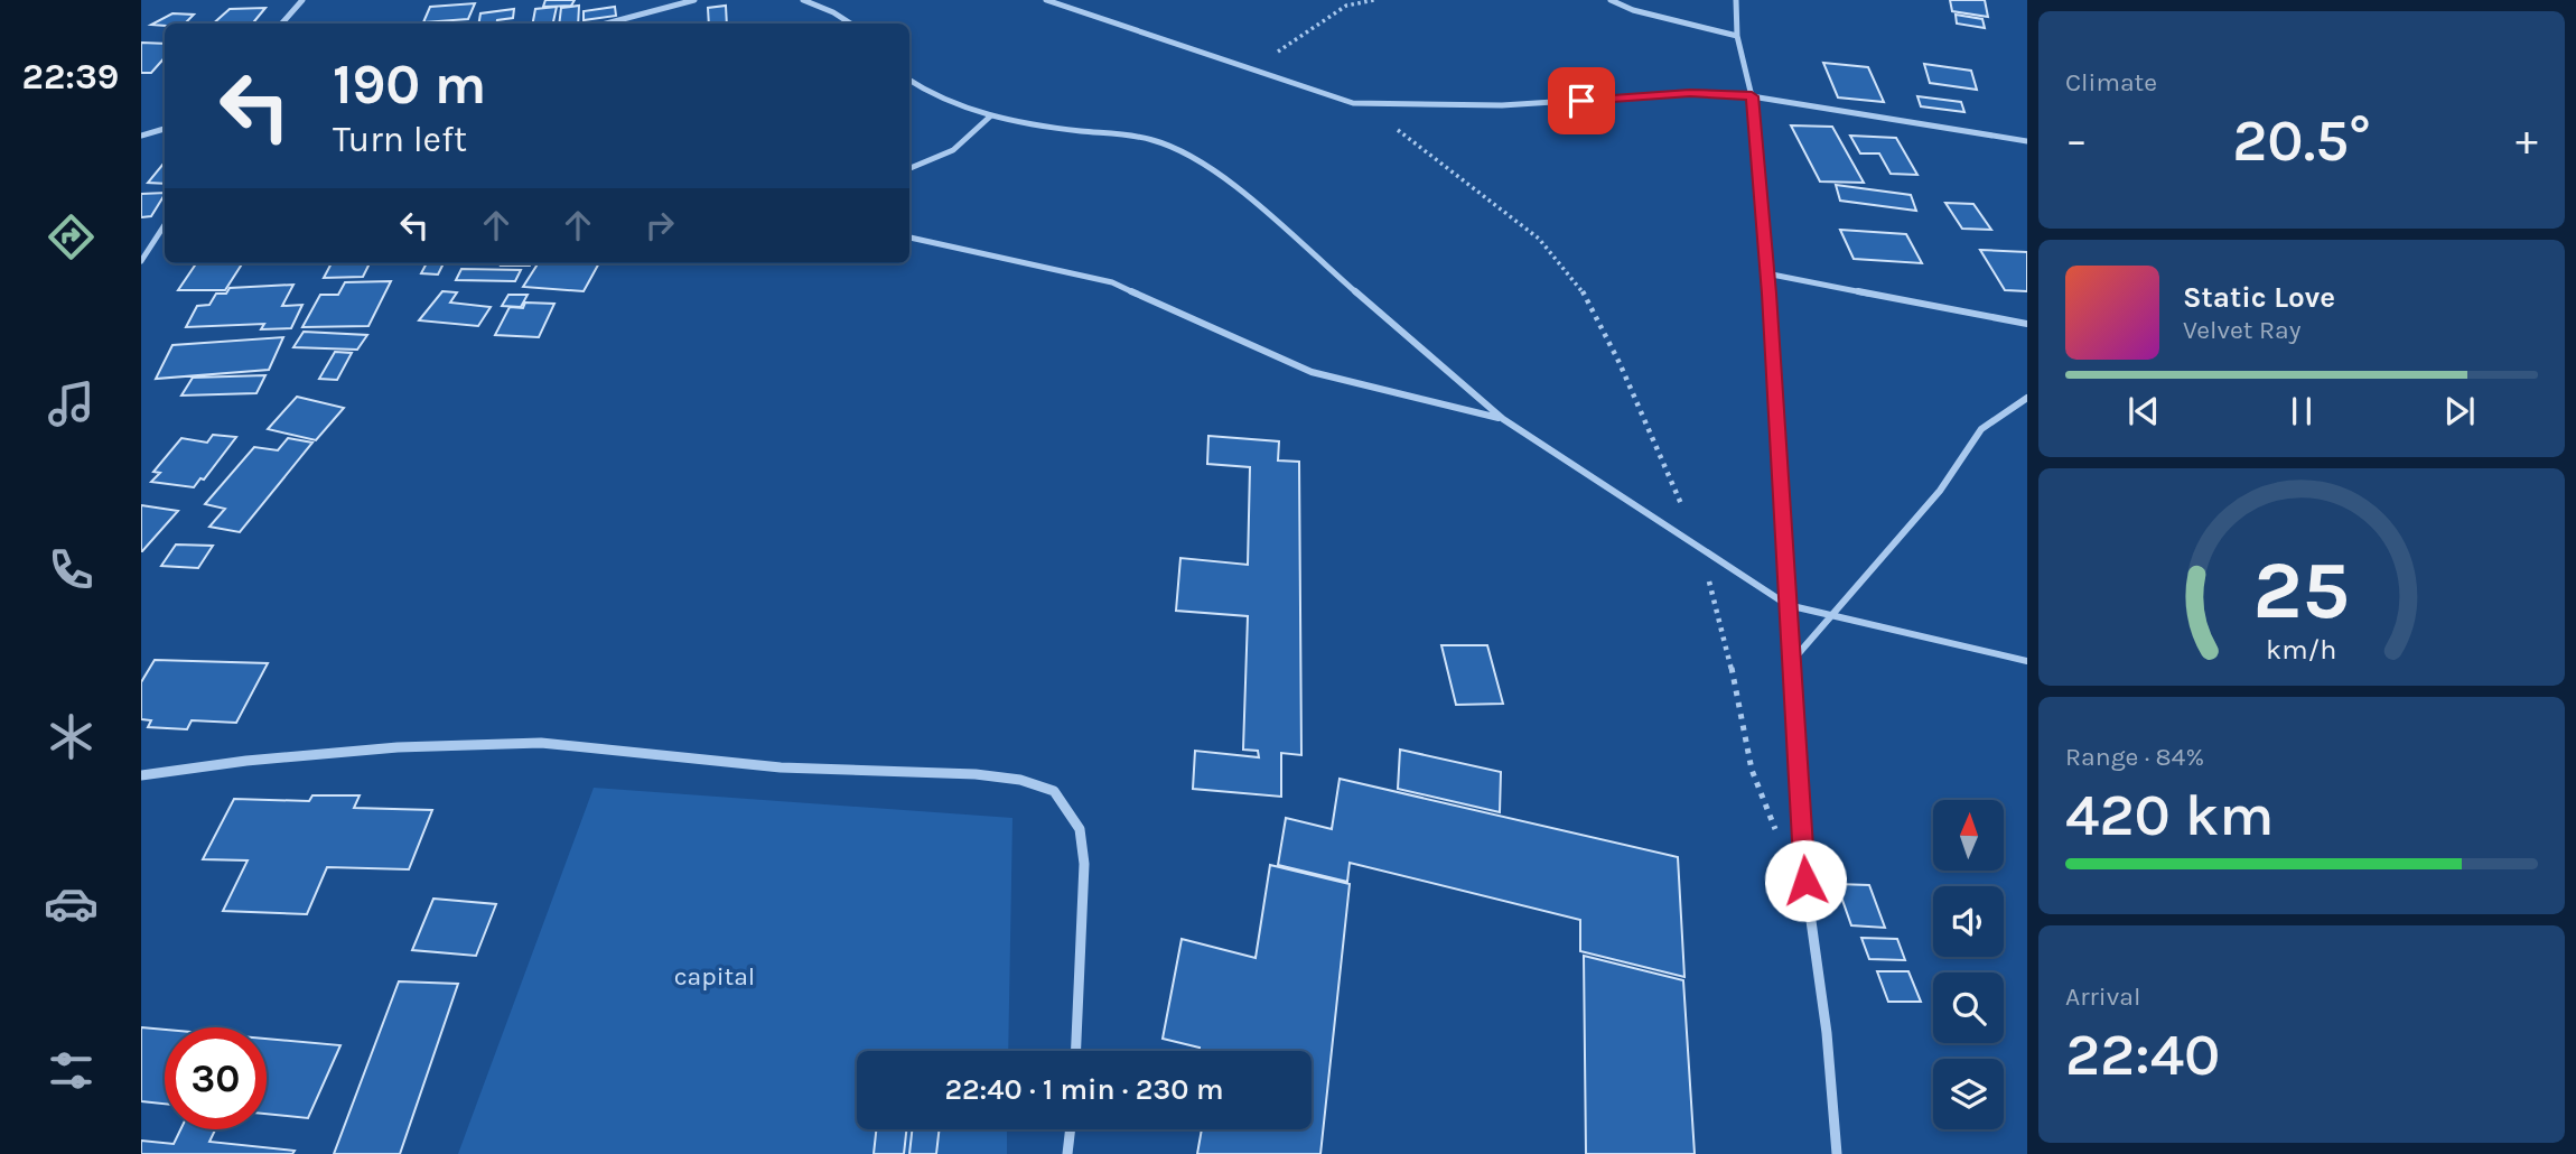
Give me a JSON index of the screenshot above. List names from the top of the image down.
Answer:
{
  "parks": ["capital"],
  "north": "top",
  "page": {
    "tabs": "22:39",
    "tile": [
      "Climate",
      ["Range · 84%", "420 km"],
      ["Arrival", "22:40"]
    ],
    "turn": ["190 m", "Turn left"],
    "heat": ["−", "20.5°", "+"],
    "song": ["Static Love", "Velvet Ray"],
    "limit": "30",
    "trip": "22:40 · 1 min · 230 m",
    "gauge": ["25", "km/h"]
  }
}
